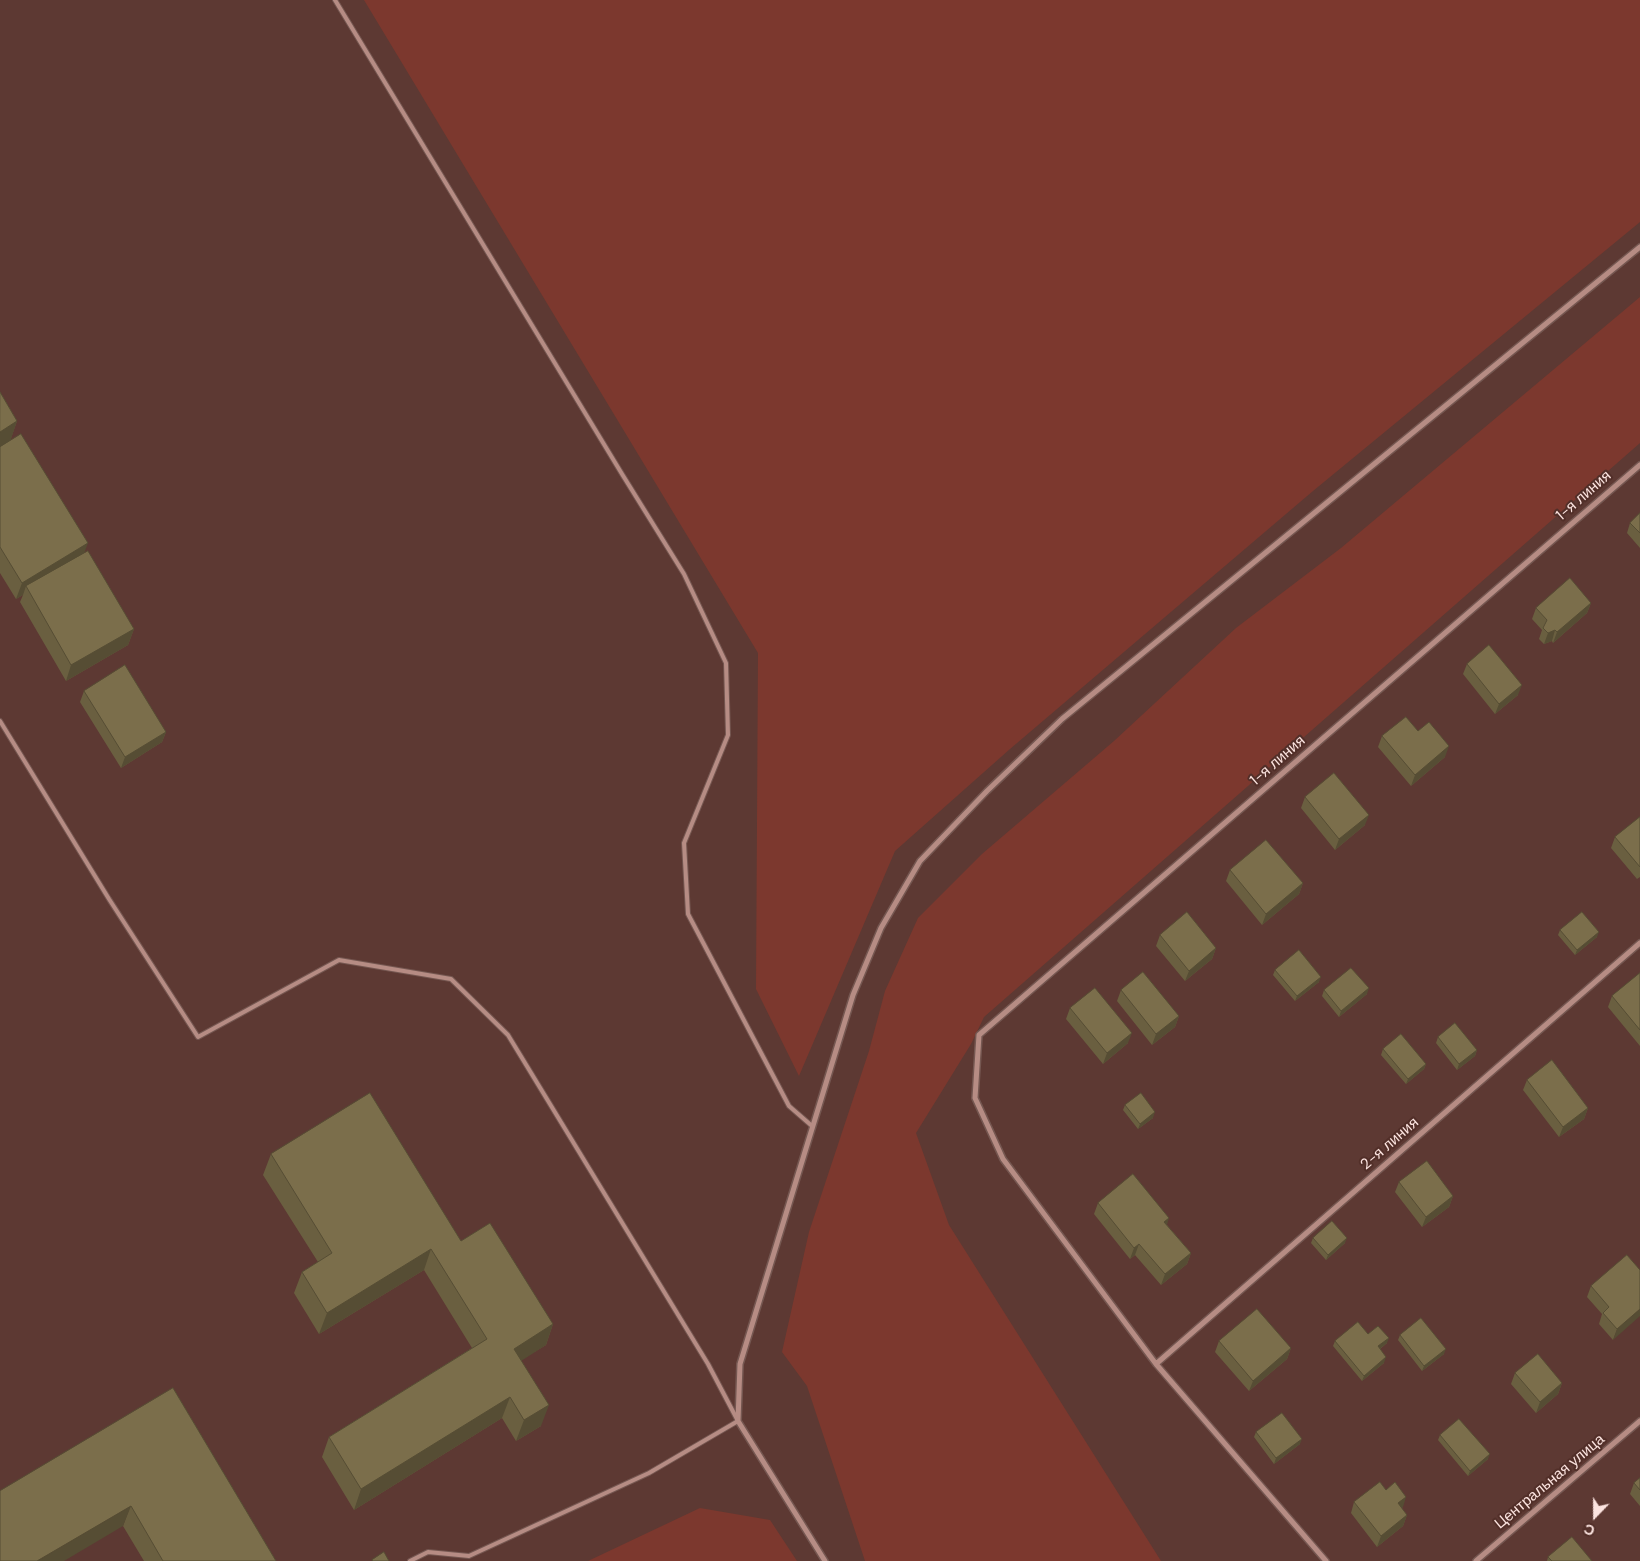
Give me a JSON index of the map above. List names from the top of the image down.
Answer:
{
  "streets": {
    "street": ["1-я линия", "2-я линия", "Центральная улица"]
  },
  "crossings": [
    ["1-я линия", "2-я линия"]
  ],
  "north": "bottom"
}
